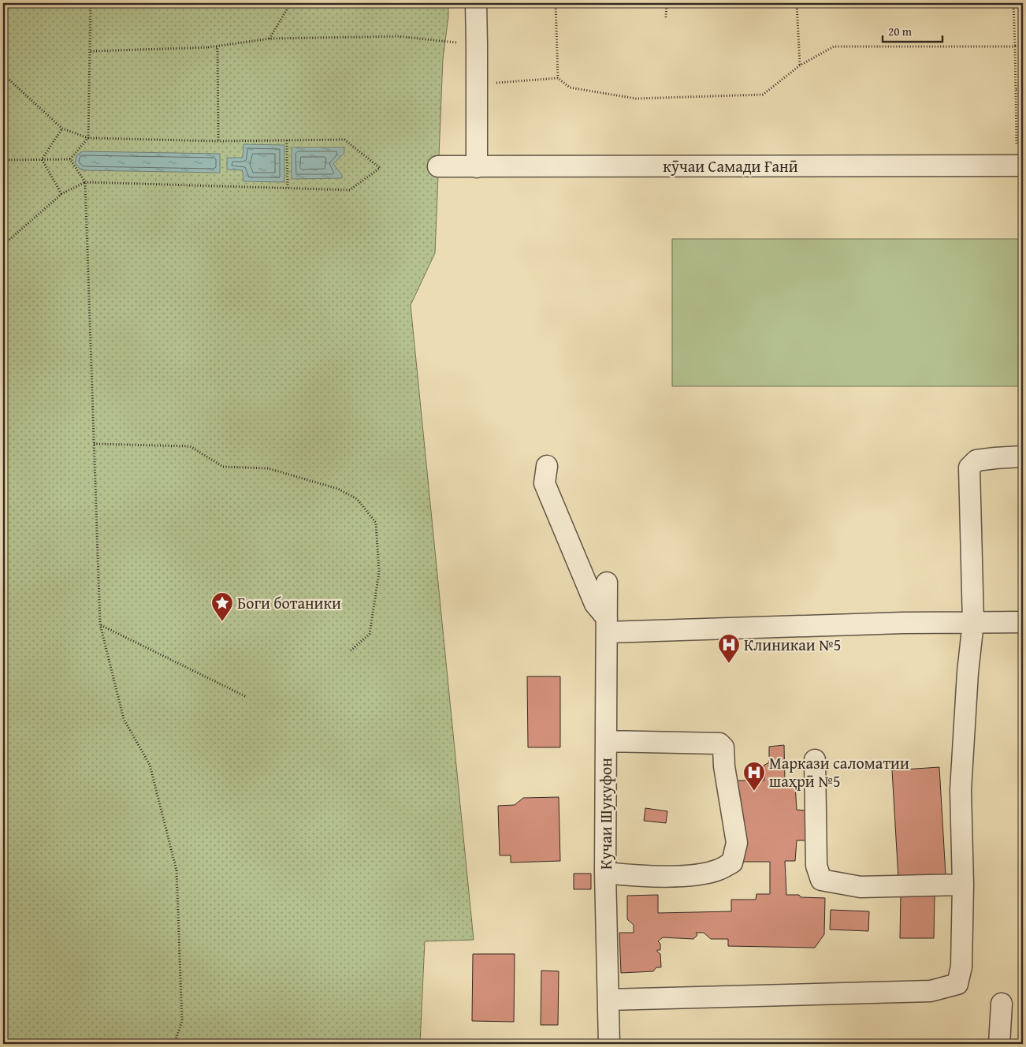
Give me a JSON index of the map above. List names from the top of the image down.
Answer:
{
  "streets": {
    "street": ["кӯчаи Самади Ғанӣ", "Кучаи Шукуфон"]
  },
  "places": {
    "place": ["Боги ботаники"],
    "hospital": ["Клиникаи №5", "Маркази саломатии шаҳрӣ №5"]
  },
  "scale_bar": "20 m"
}
